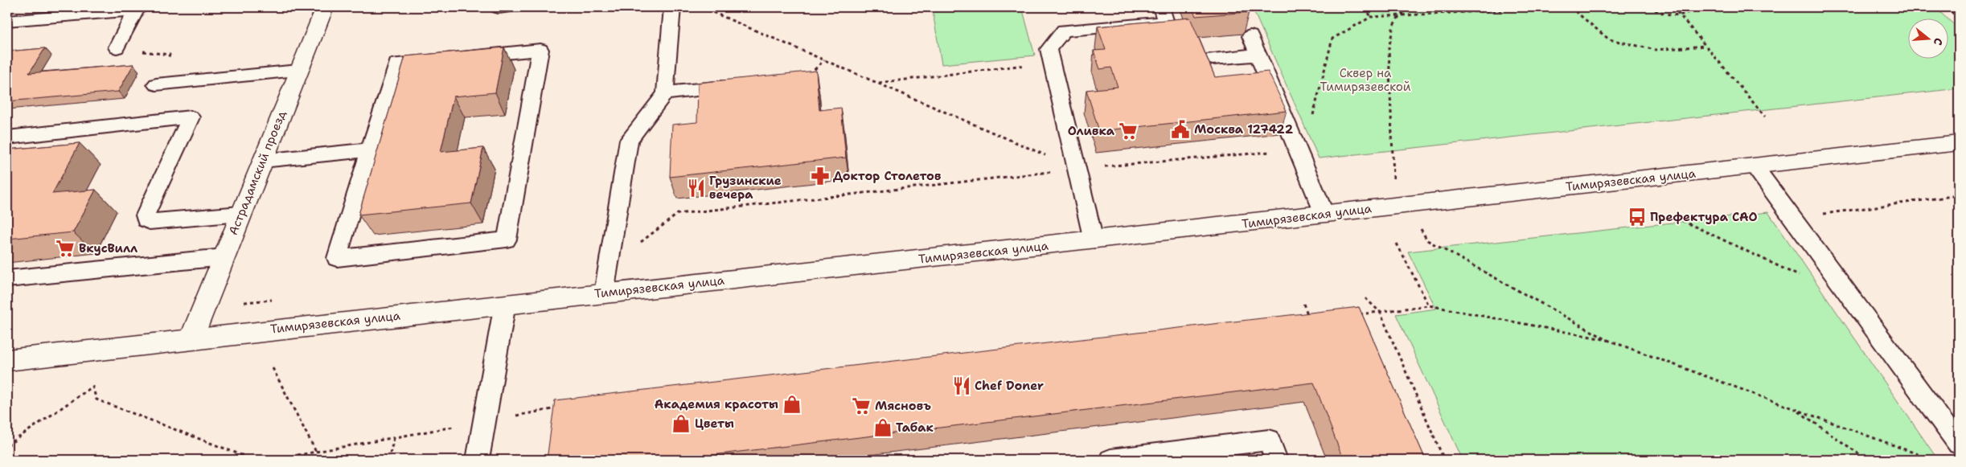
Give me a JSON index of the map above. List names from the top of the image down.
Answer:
{
  "streets": {
    "main road": ["Астрадамский проезд", "Тимирязевская улица"]
  },
  "crossings": [
    ["Астрадамский проезд", "Тимирязевская улица"]
  ],
  "parks": ["Сквер на Тимирязевской"],
  "places": {
    "public building": ["Москва 127422"],
    "supermarket": ["Оливка", "ВкусВилл", "Мясновъ"],
    "pharmacy": ["Доктор Столетов"],
    "restaurant": ["Грузинские вечера", "Chef Doner"],
    "bus stop": ["Префектура САО"],
    "shop": ["Академия красоты", "Цветы", "Табак"]
  },
  "north": "right"
}
